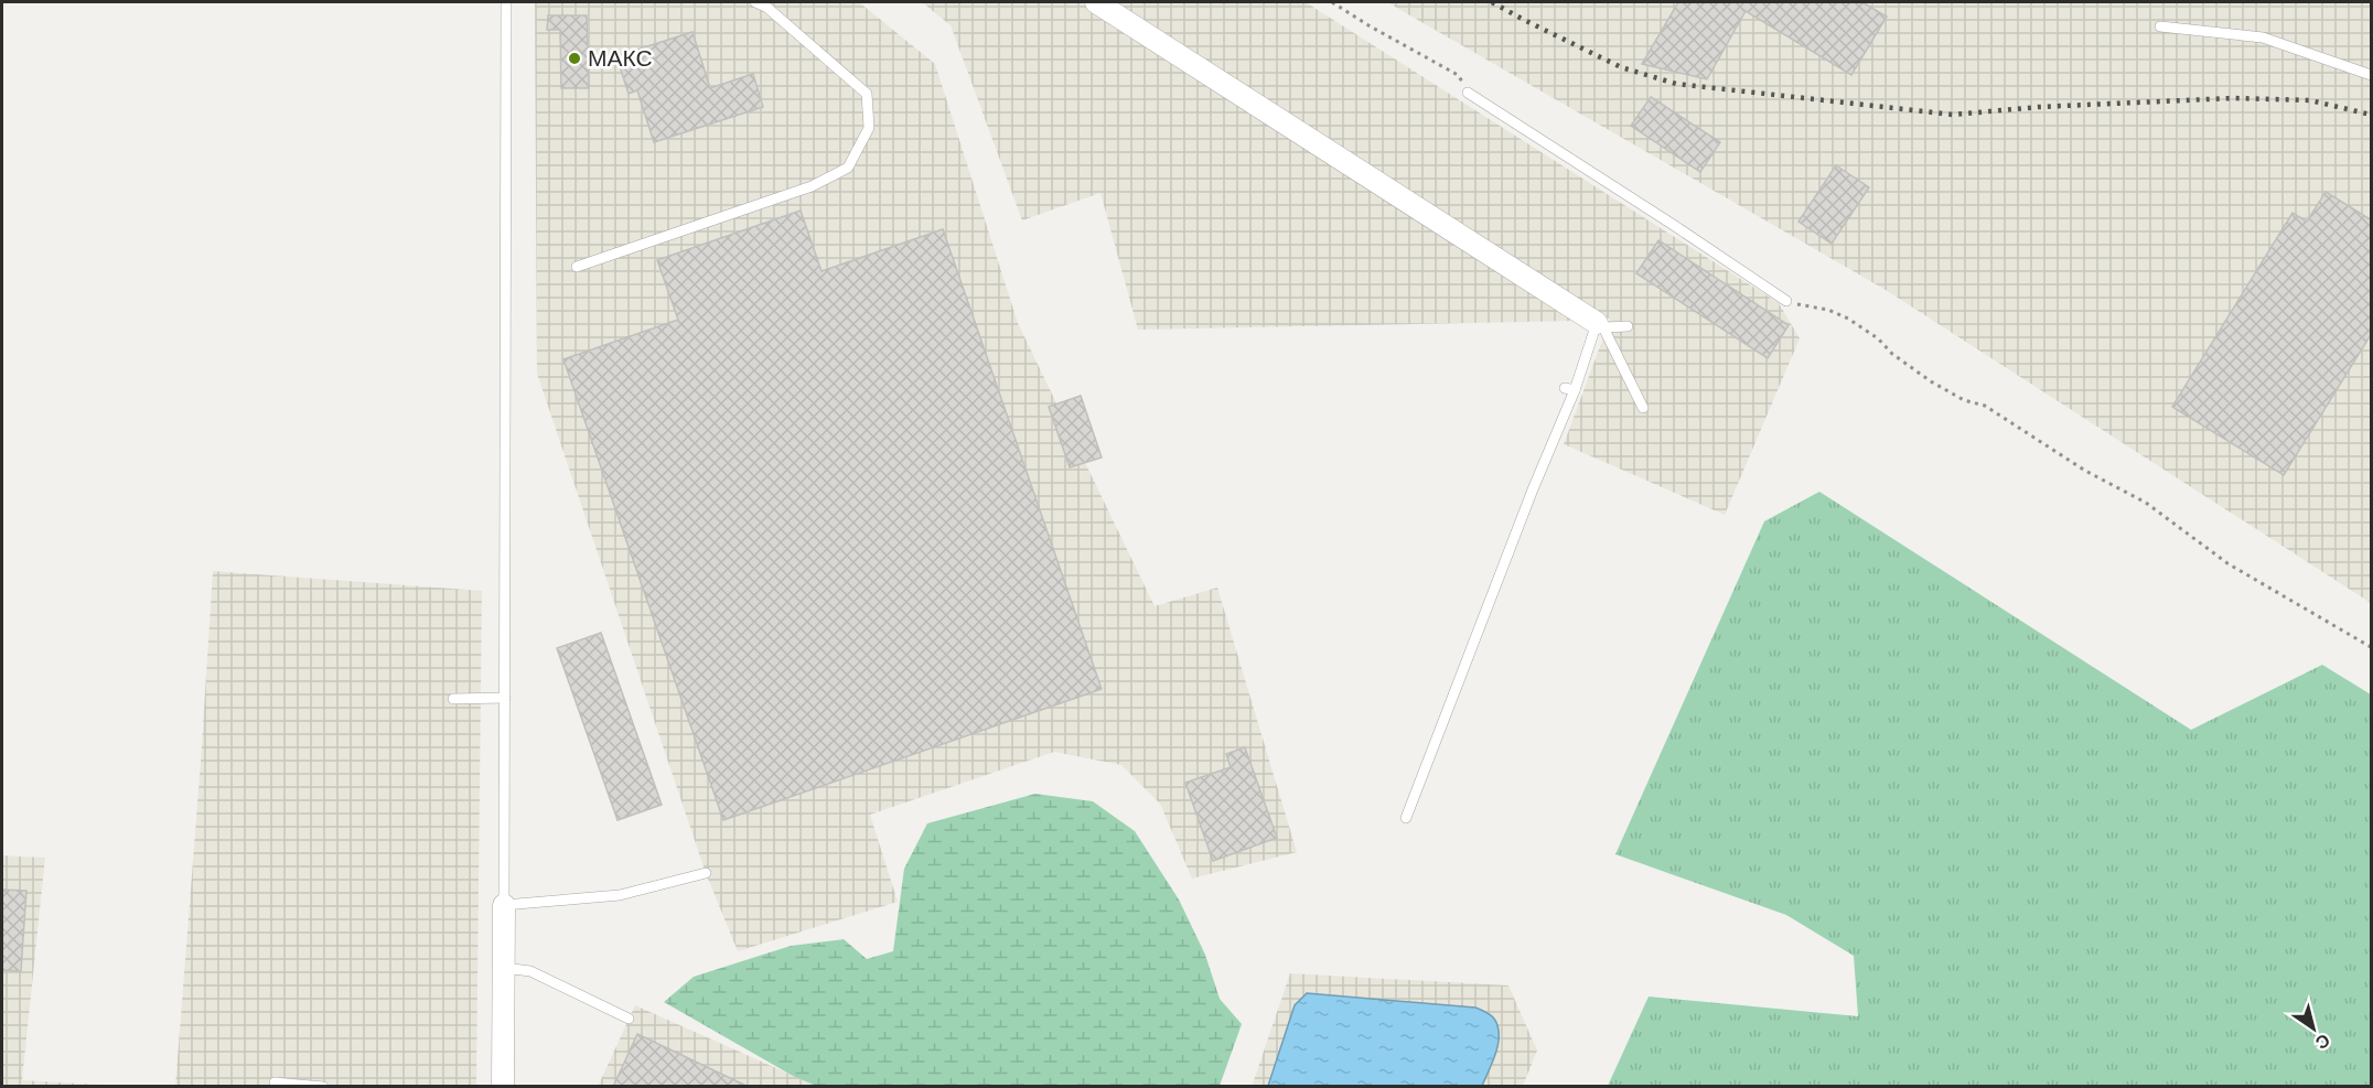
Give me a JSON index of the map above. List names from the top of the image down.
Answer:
{
  "places": ["МАКС"],
  "north": "bottom right"
}
